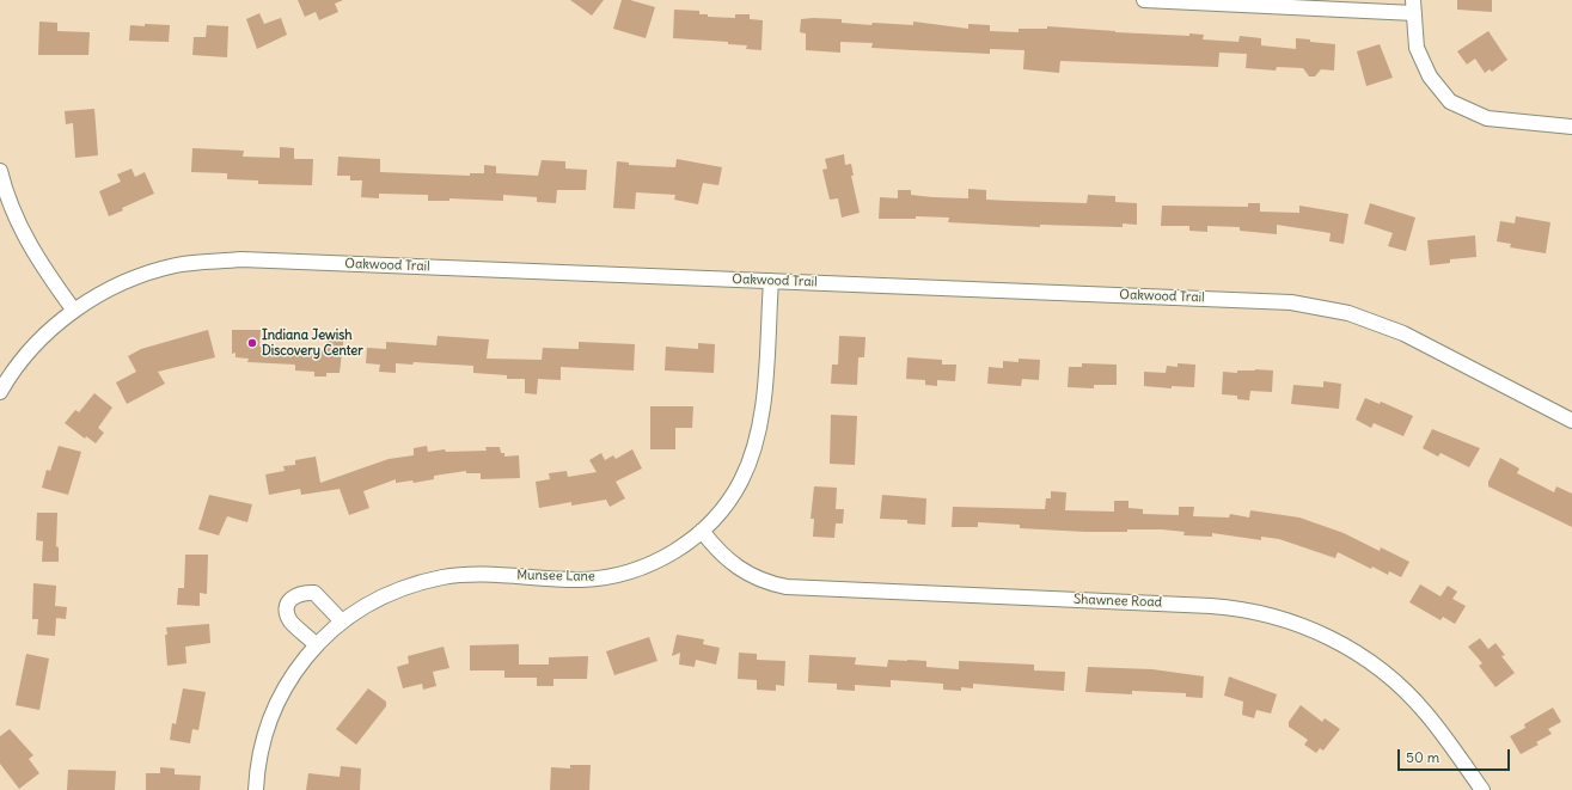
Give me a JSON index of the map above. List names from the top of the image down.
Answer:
{
  "streets": {
    "street": ["Oakwood Trail", "Munsee Lane", "Shawnee Road"]
  },
  "crossings": [
    ["Oakwood Trail", "Munsee Lane"],
    ["Munsee Lane", "Shawnee Road"]
  ],
  "places": ["Indiana Jewish Discovery Center"],
  "scale_bar": "50 m"
}
